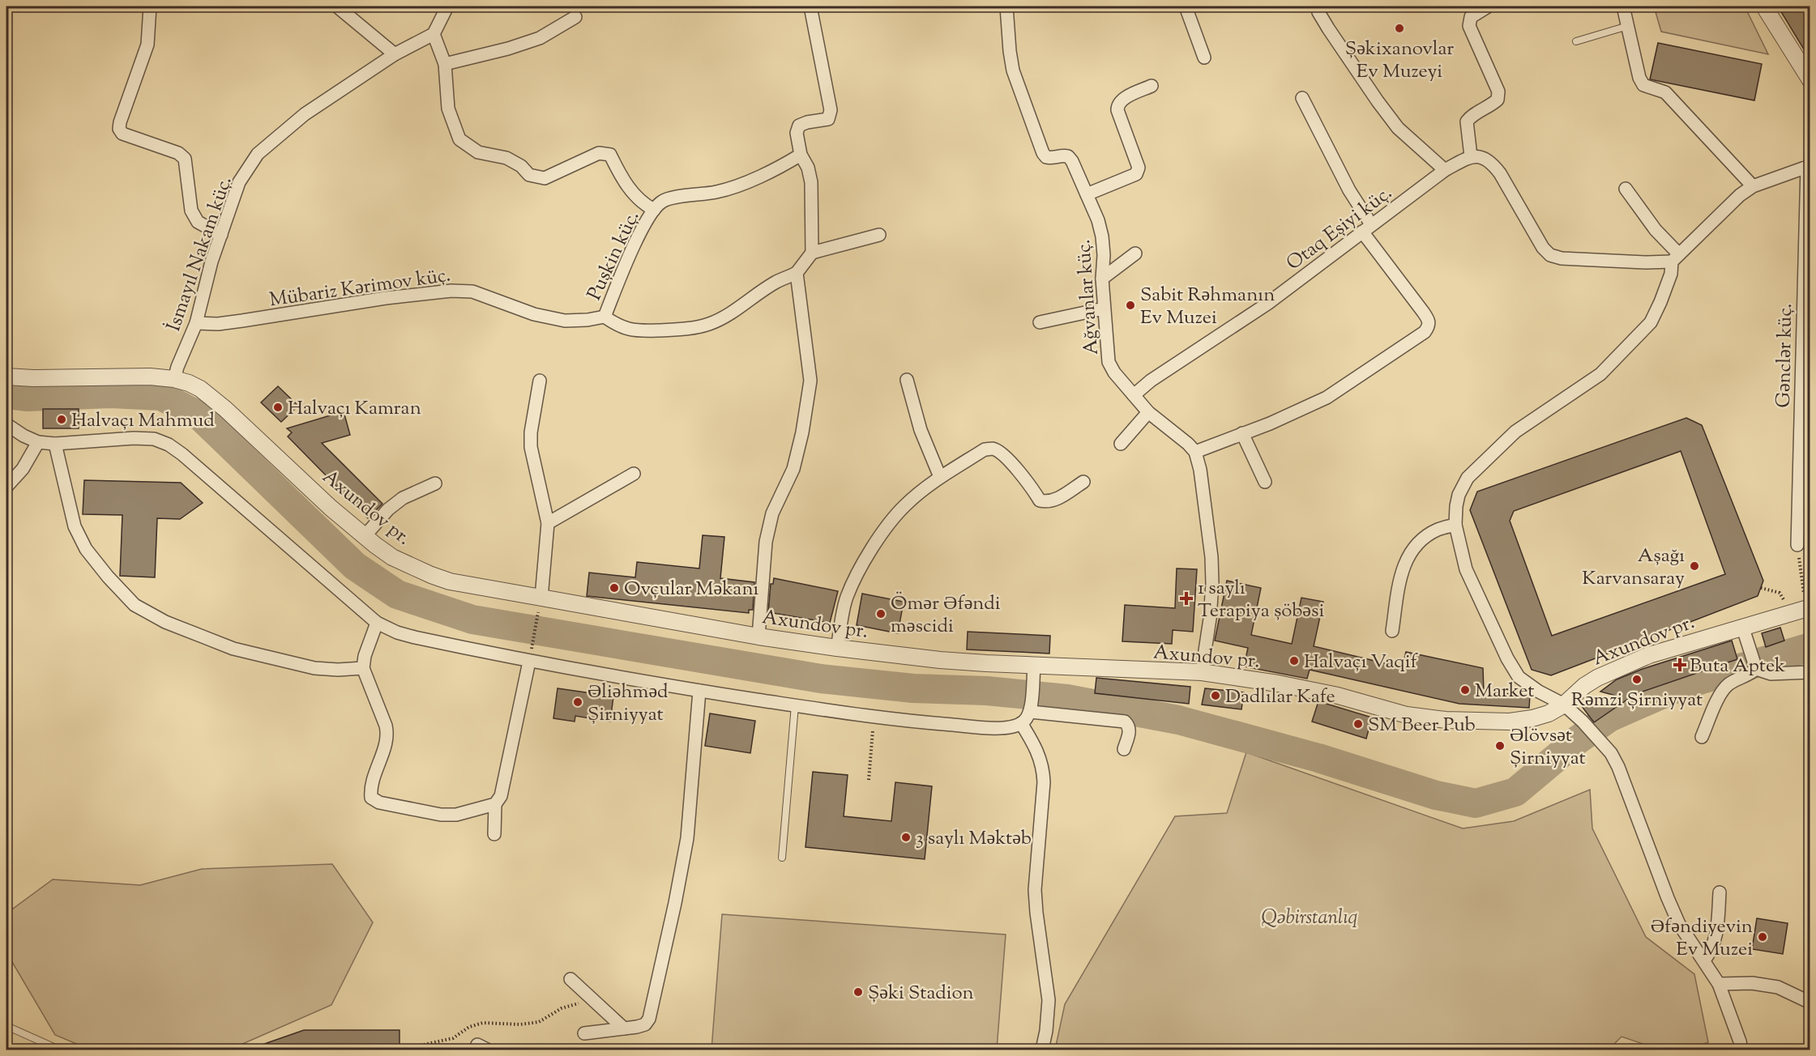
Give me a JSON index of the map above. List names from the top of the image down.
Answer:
{
  "streets": {
    "street": [
      "Otaq Eşiyi küç.",
      "İsmayıl Nakam küç.",
      "Puşkin küç.",
      "Mübariz Kərimov küç.",
      "Ağvanlar küç.",
      "Gənclər küç.",
      "Axundov pr."
    ]
  },
  "crossings": [
    ["Otaq Eşiyi küç.", "Ağvanlar küç."],
    ["İsmayıl Nakam küç.", "Puşkin küç."],
    ["İsmayıl Nakam küç.", "Mübariz Kərimov küç."],
    ["İsmayıl Nakam küç.", "Axundov pr."],
    ["Puşkin küç.", "Mübariz Kərimov küç."]
  ],
  "parks": ["Qəbirstanlıq"],
  "places": {
    "other": [
      "Şəkixanovlar Ev Muzeyi",
      "Sabit Rəhmanın Ev Muzei",
      "Halvaçı Kamran",
      "Halvaçı Mahmud",
      "Aşağı Karvansaray",
      "Ovçular Məkanı",
      "Ömər Əfəndi məscidi",
      "Halvaçı Vaqif",
      "Rəmzi Şirniyyat",
      "Market",
      "Dadlılar Kafe",
      "Əliəhməd Şirniyyat",
      "SM Beer Pub",
      "Əlövsət Şirniyyat",
      "3 saylı Məktəb",
      "Əfəndiyevin Ev Muzei",
      "Şəki Stadion"
    ],
    "health": ["1 saylı Terapiya şöbəsi", "Buta Aptek"]
  }
}
